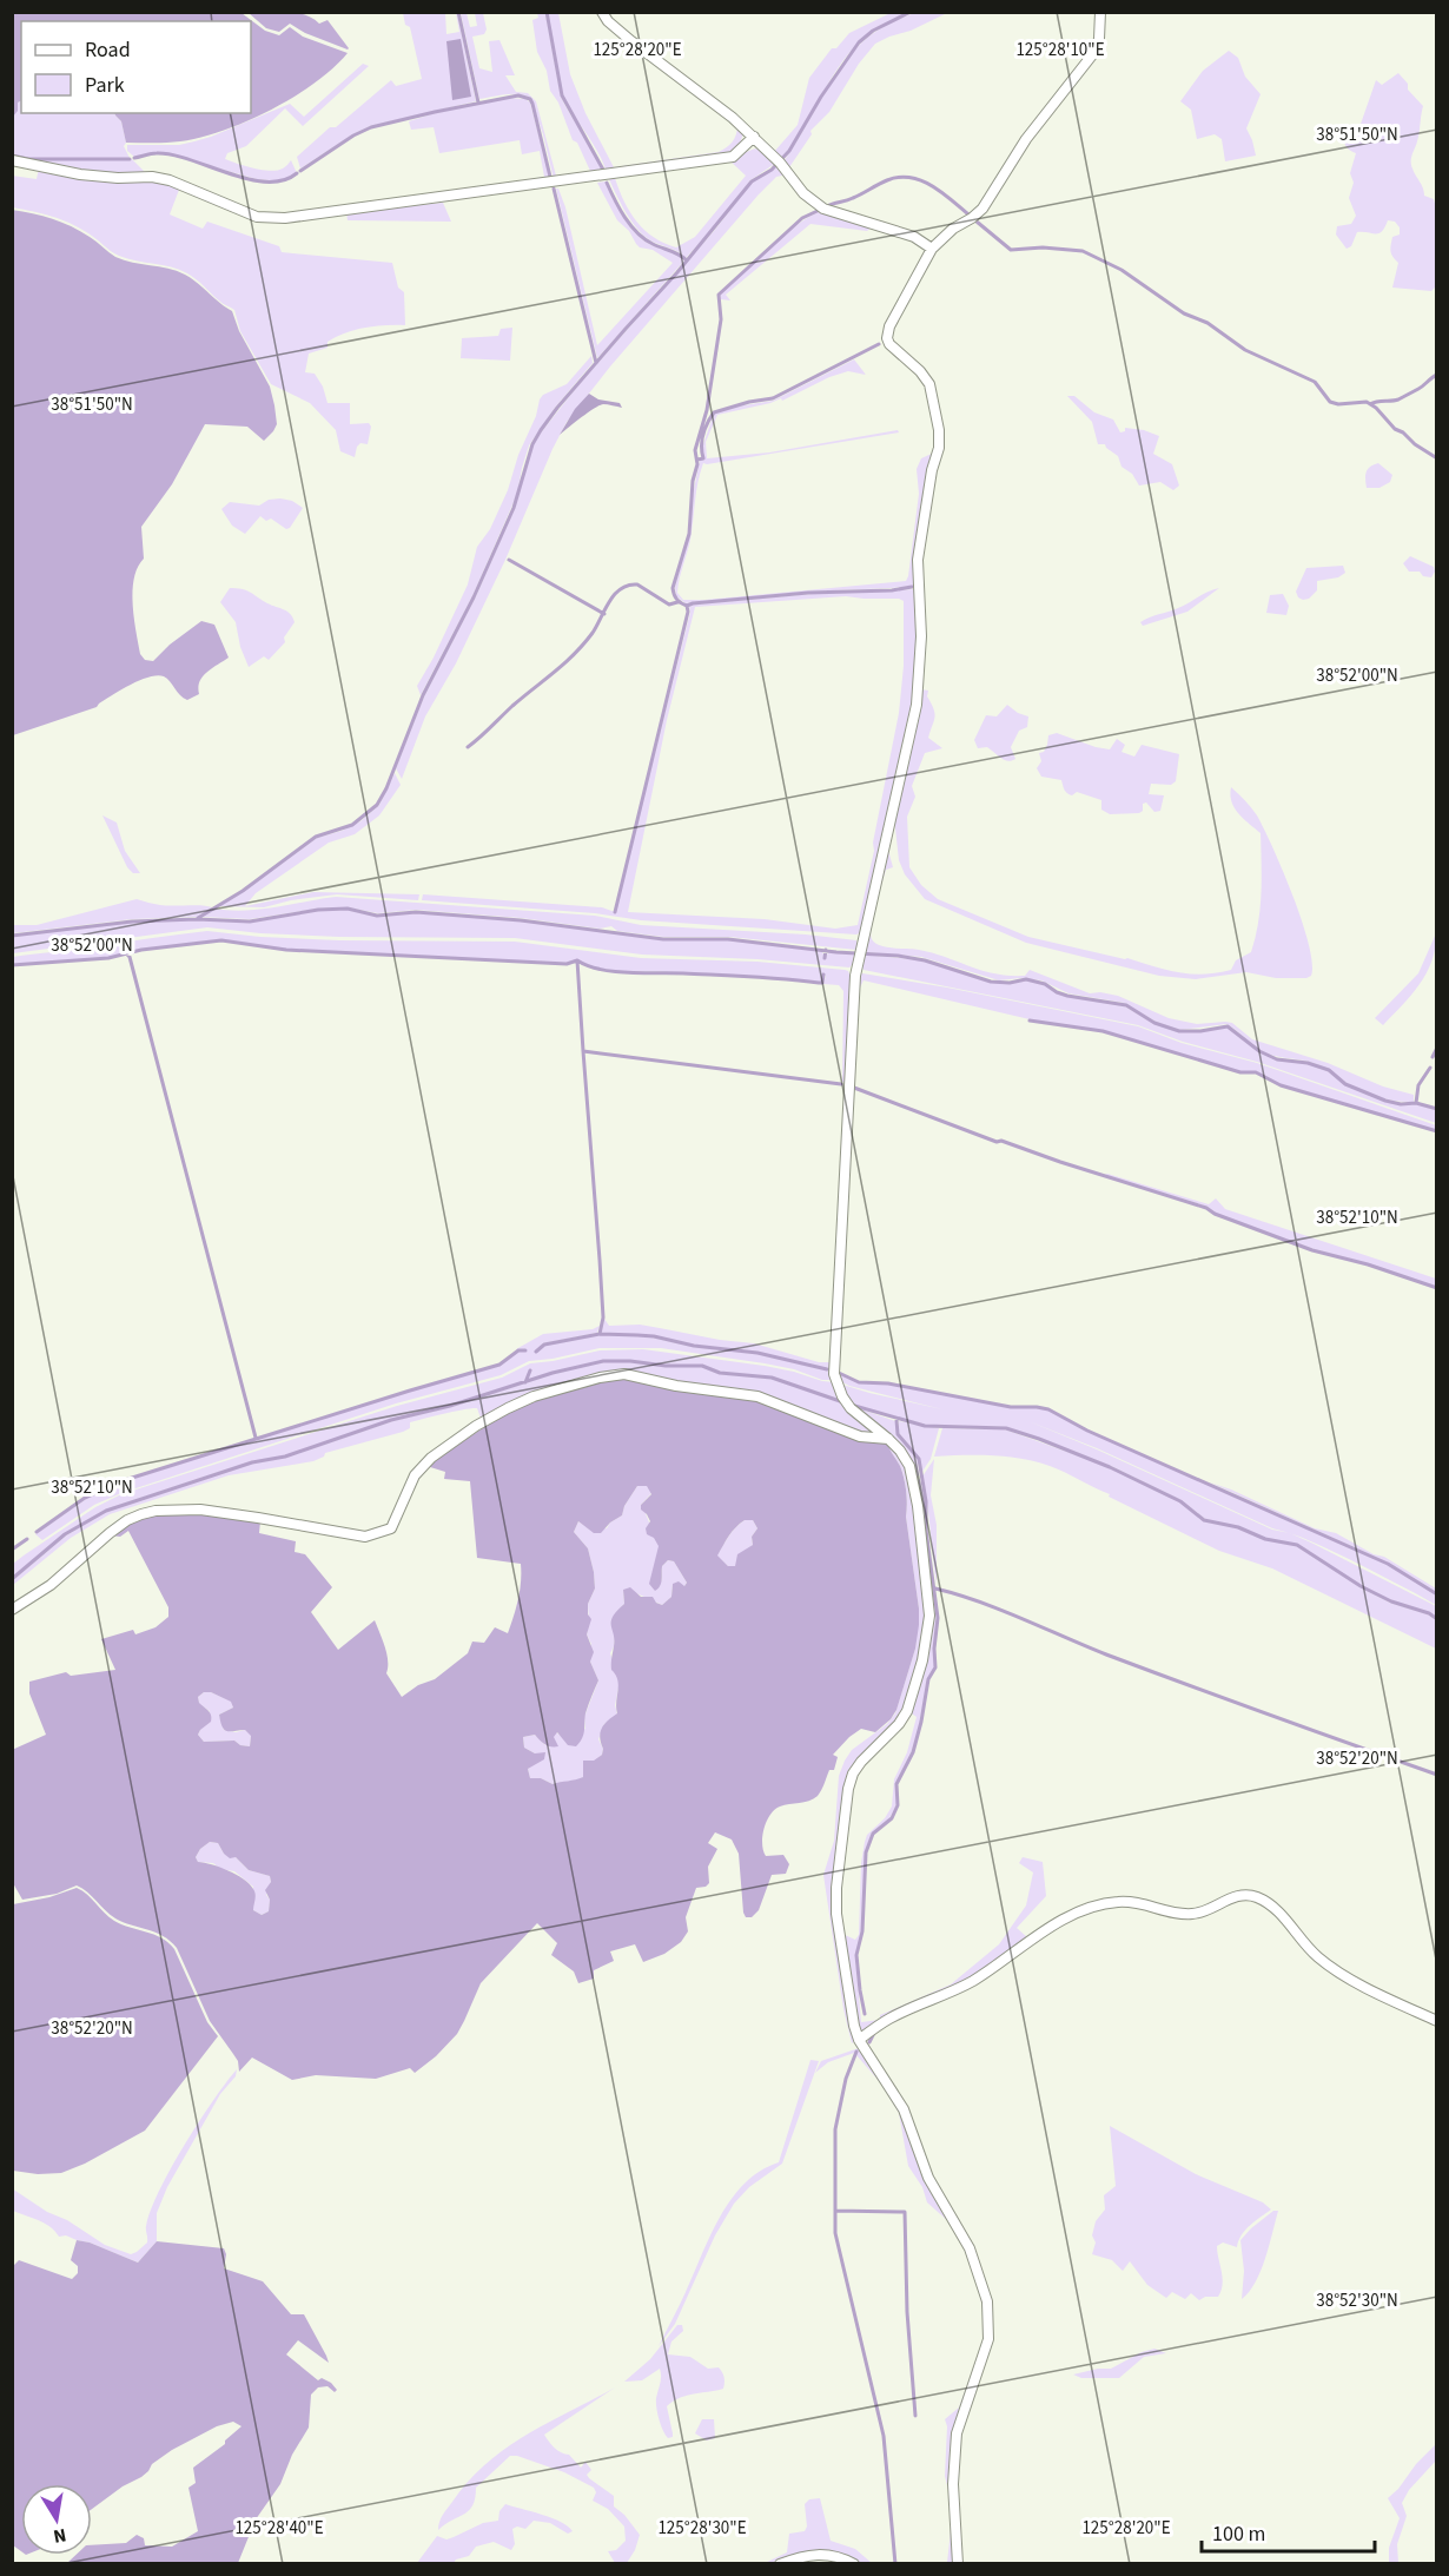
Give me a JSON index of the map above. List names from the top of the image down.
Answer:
{
  "legend": ["Road", "Park"],
  "scale_bar": "100 m",
  "north": "bottom",
  "coordinates": [
    "125°28'10\"E",
    "125°28'20\"E",
    "38°51'50\"N",
    "38°52'00\"N",
    "38°52'10\"N",
    "38°52'20\"N",
    "38°52'30\"N",
    "125°28'40\"E",
    "125°28'30\"E"
  ]
}
